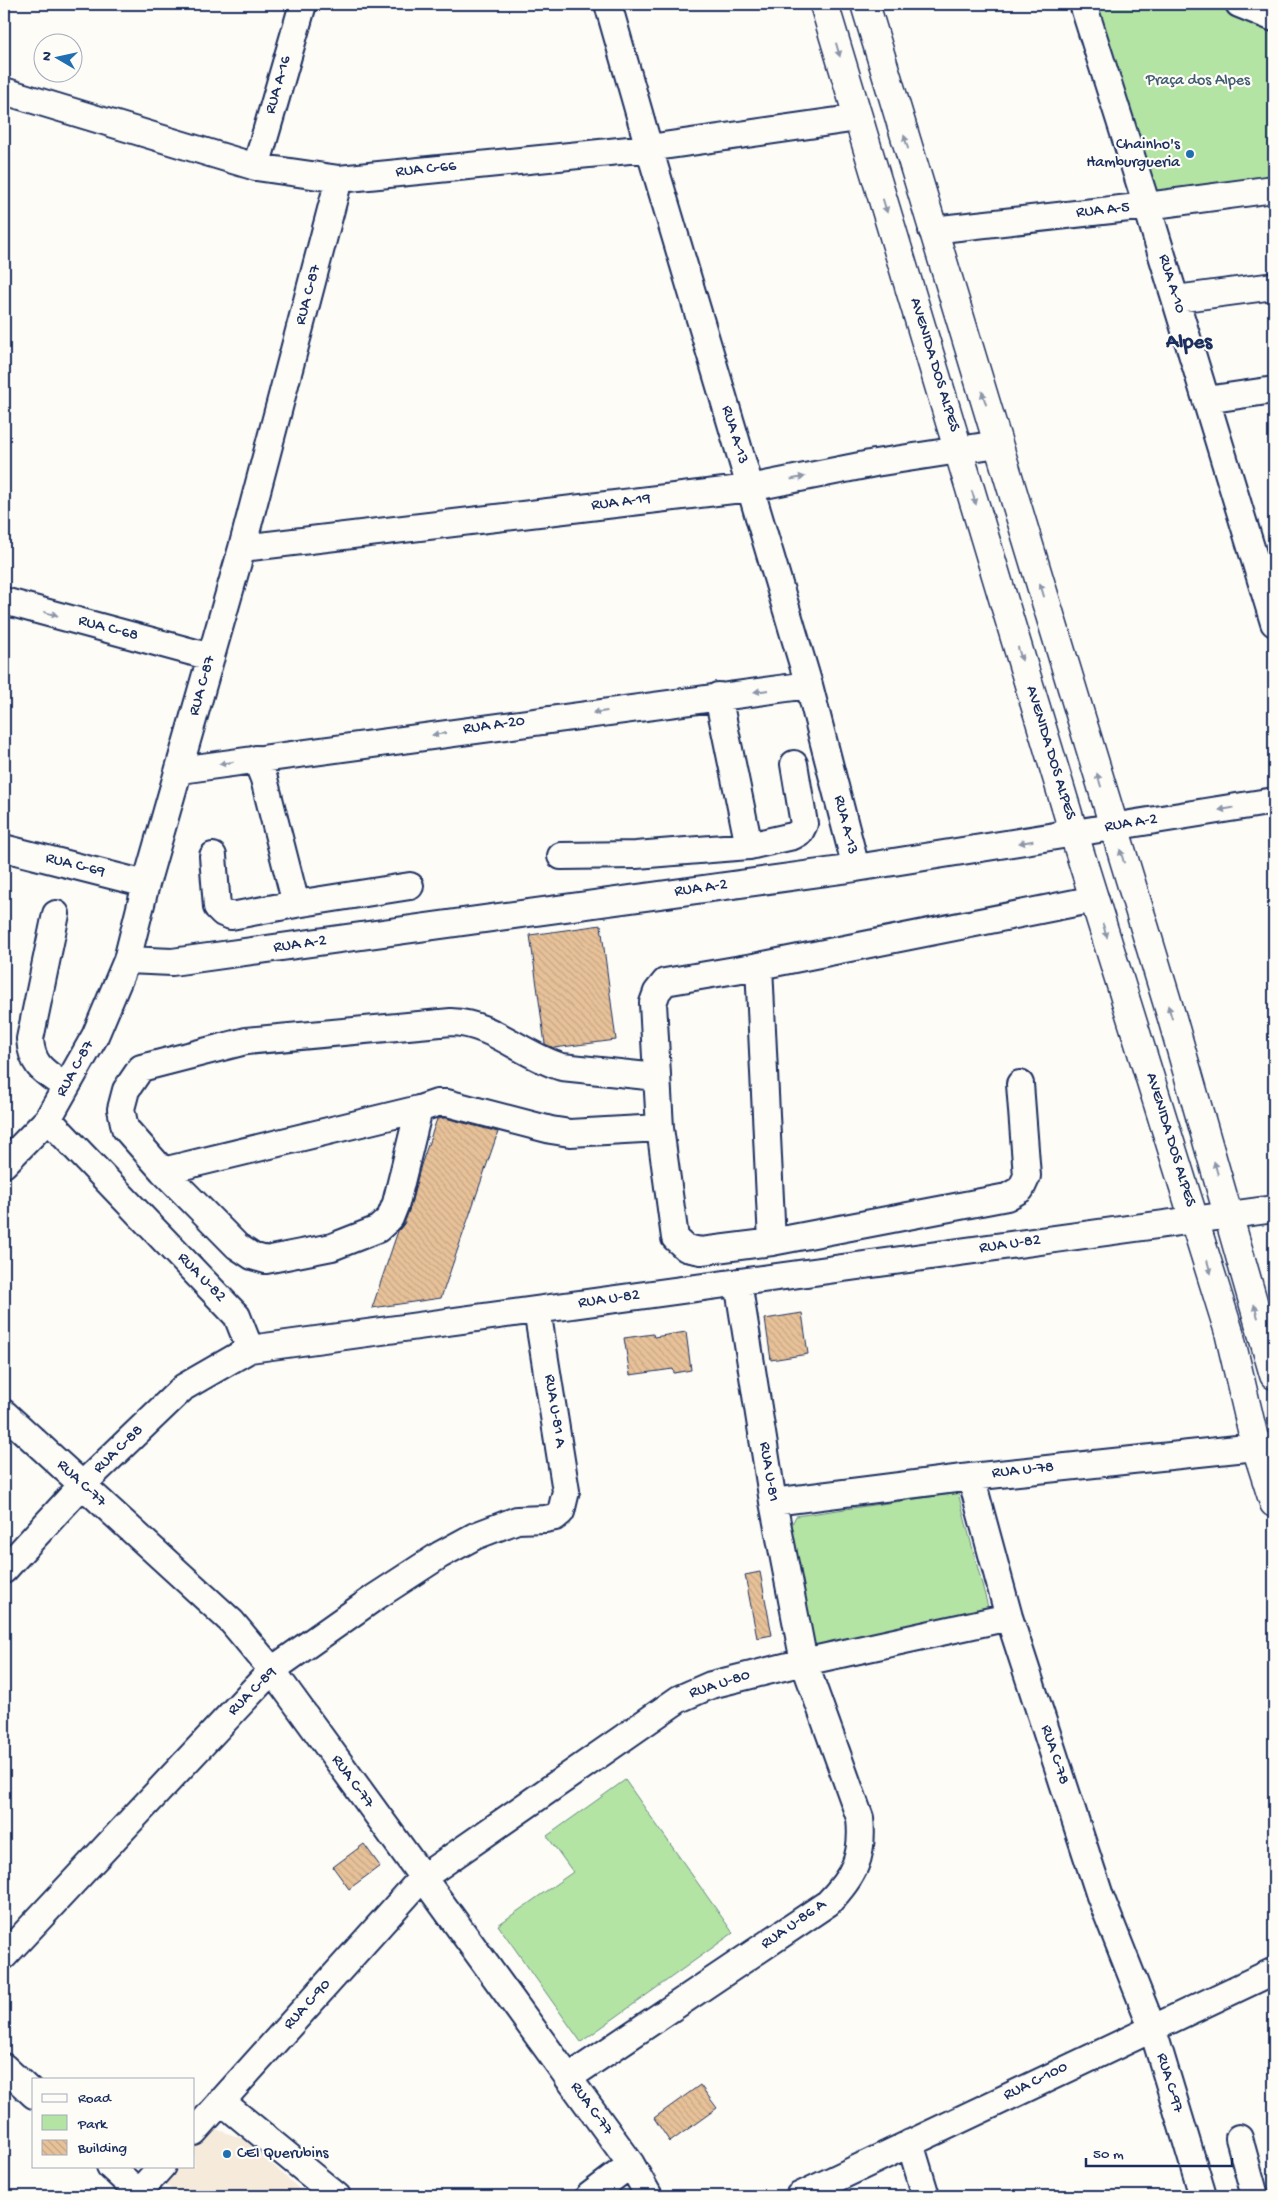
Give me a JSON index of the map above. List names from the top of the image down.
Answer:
{
  "streets": {
    "main road": ["AVENIDA DOS ALPES"],
    "street": [
      "RUA A-16",
      "RUA C-66",
      "RUA A-5",
      "RUA A-10",
      "RUA C-87",
      "RUA A-13",
      "RUA A-19",
      "RUA C-68",
      "RUA A-20",
      "RUA A-2",
      "RUA C-69",
      "RUA U-82",
      "RUA U-81 A",
      "RUA C-88",
      "RUA U-78",
      "RUA U-81",
      "RUA C-77",
      "RUA U-80",
      "RUA C-89",
      "RUA C-78",
      "RUA U-86 A",
      "RUA C-90",
      "RUA C-100",
      "RUA C-97"
    ]
  },
  "crossings": [
    ["RUA A-16", "RUA C-66"],
    ["RUA C-66", "RUA C-87"],
    ["RUA C-66", "AVENIDA DOS ALPES"],
    ["RUA C-66", "RUA A-13"],
    ["RUA A-5", "RUA A-10"],
    ["RUA C-87", "RUA A-19"],
    ["RUA C-87", "RUA C-68"],
    ["RUA C-87", "RUA A-20"],
    ["RUA C-87", "RUA A-2"],
    ["RUA C-87", "RUA C-69"],
    ["RUA C-87", "RUA U-82"],
    ["AVENIDA DOS ALPES", "RUA A-19"],
    ["AVENIDA DOS ALPES", "RUA A-2"],
    ["AVENIDA DOS ALPES", "RUA U-82"],
    ["AVENIDA DOS ALPES", "RUA U-78"],
    ["RUA A-13", "RUA A-19"],
    ["RUA A-13", "RUA A-20"],
    ["RUA A-13", "RUA A-2"],
    ["RUA U-82", "RUA U-81 A"],
    ["RUA U-82", "RUA C-88"],
    ["RUA U-82", "RUA U-81"],
    ["RUA U-81 A", "RUA C-89"],
    ["RUA C-88", "RUA C-77"],
    ["RUA U-78", "RUA U-81"],
    ["RUA U-78", "RUA C-78"],
    ["RUA U-81", "RUA U-80"],
    ["RUA U-81", "RUA U-86 A"],
    ["RUA C-77", "RUA U-80"],
    ["RUA C-77", "RUA C-89"],
    ["RUA C-77", "RUA U-86 A"],
    ["RUA C-77", "RUA C-90"],
    ["RUA U-80", "RUA C-78"],
    ["RUA U-80", "RUA U-86 A"],
    ["RUA U-80", "RUA C-90"],
    ["RUA C-78", "RUA C-100"],
    ["RUA C-78", "RUA C-97"],
    ["RUA C-100", "RUA C-97"]
  ],
  "one_way": ["RUA C-68"],
  "districts": ["Alpes"],
  "parks": ["Praça dos Alpes"],
  "places": ["Chainho's Hamburgueria", "CEI Querubins"],
  "legend": ["Road", "Park", "Building"],
  "scale_bar": "50 m",
  "north": "left"
}
